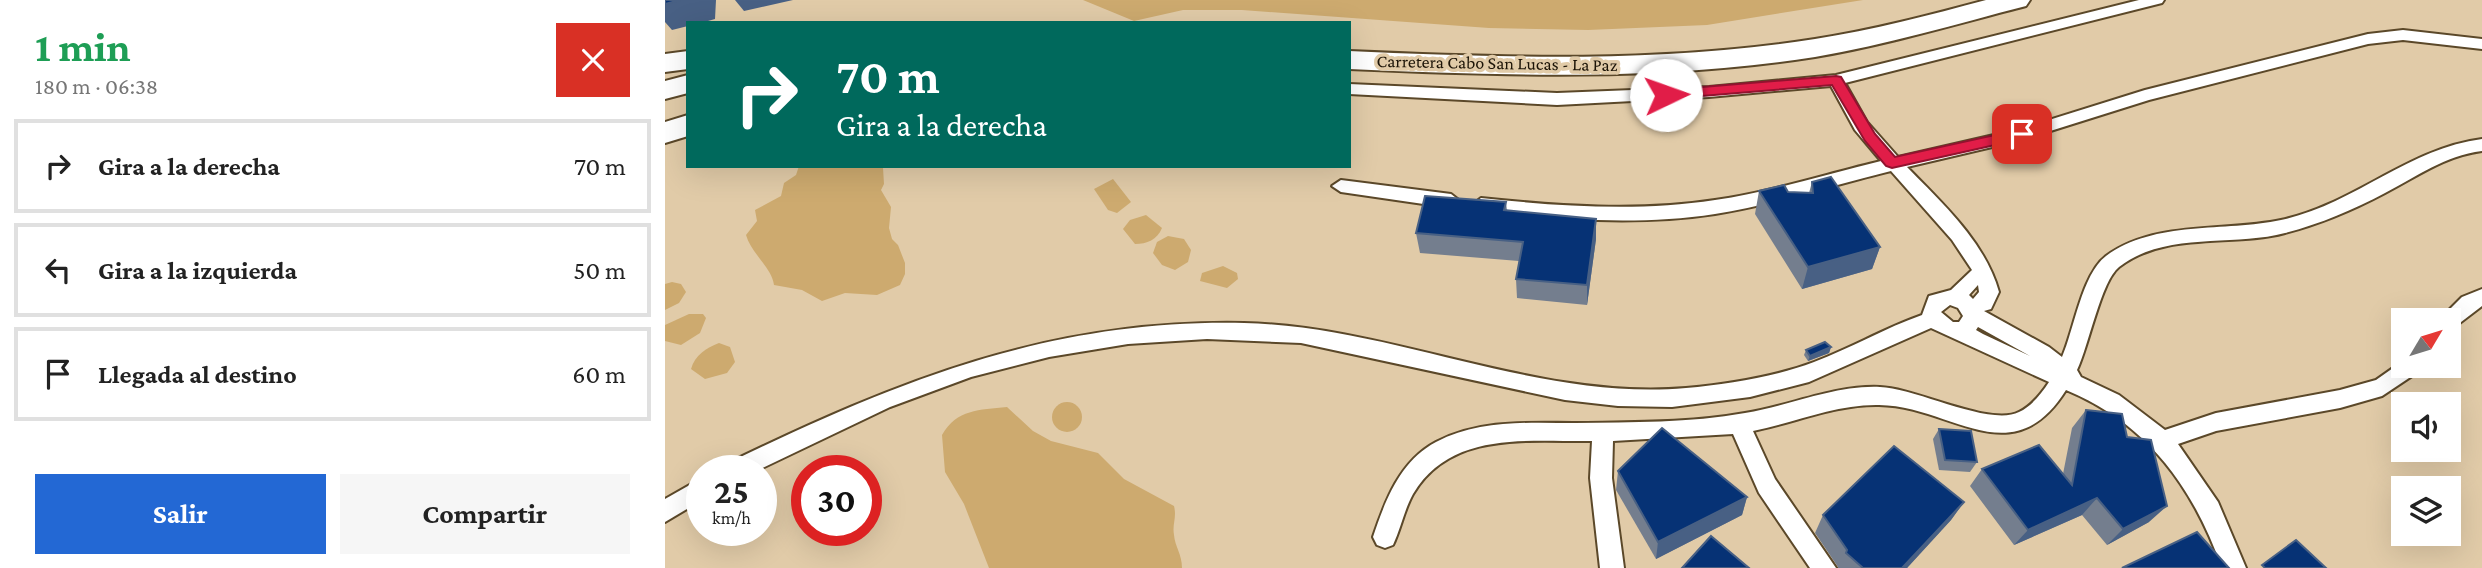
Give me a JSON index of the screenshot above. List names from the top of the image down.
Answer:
{
  "streets": {
    "highway": ["Carretera Cabo San Lucas - La Paz"]
  },
  "north": "top right",
  "page": {
    "heading": ["1 min", "180 m · 06:38"],
    "turn": ["70 m", "Gira a la derecha"],
    "list": [
      {
        "name": "Gira a la derecha",
        "value": "70 m"
      },
      {
        "name": "Gira a la izquierda",
        "value": "50 m"
      },
      {
        "name": "Llegada al destino",
        "value": "60 m"
      }
    ],
    "speed": "25 km/h",
    "limit": "30",
    "buttons": ["Salir", "Compartir"]
  }
}
